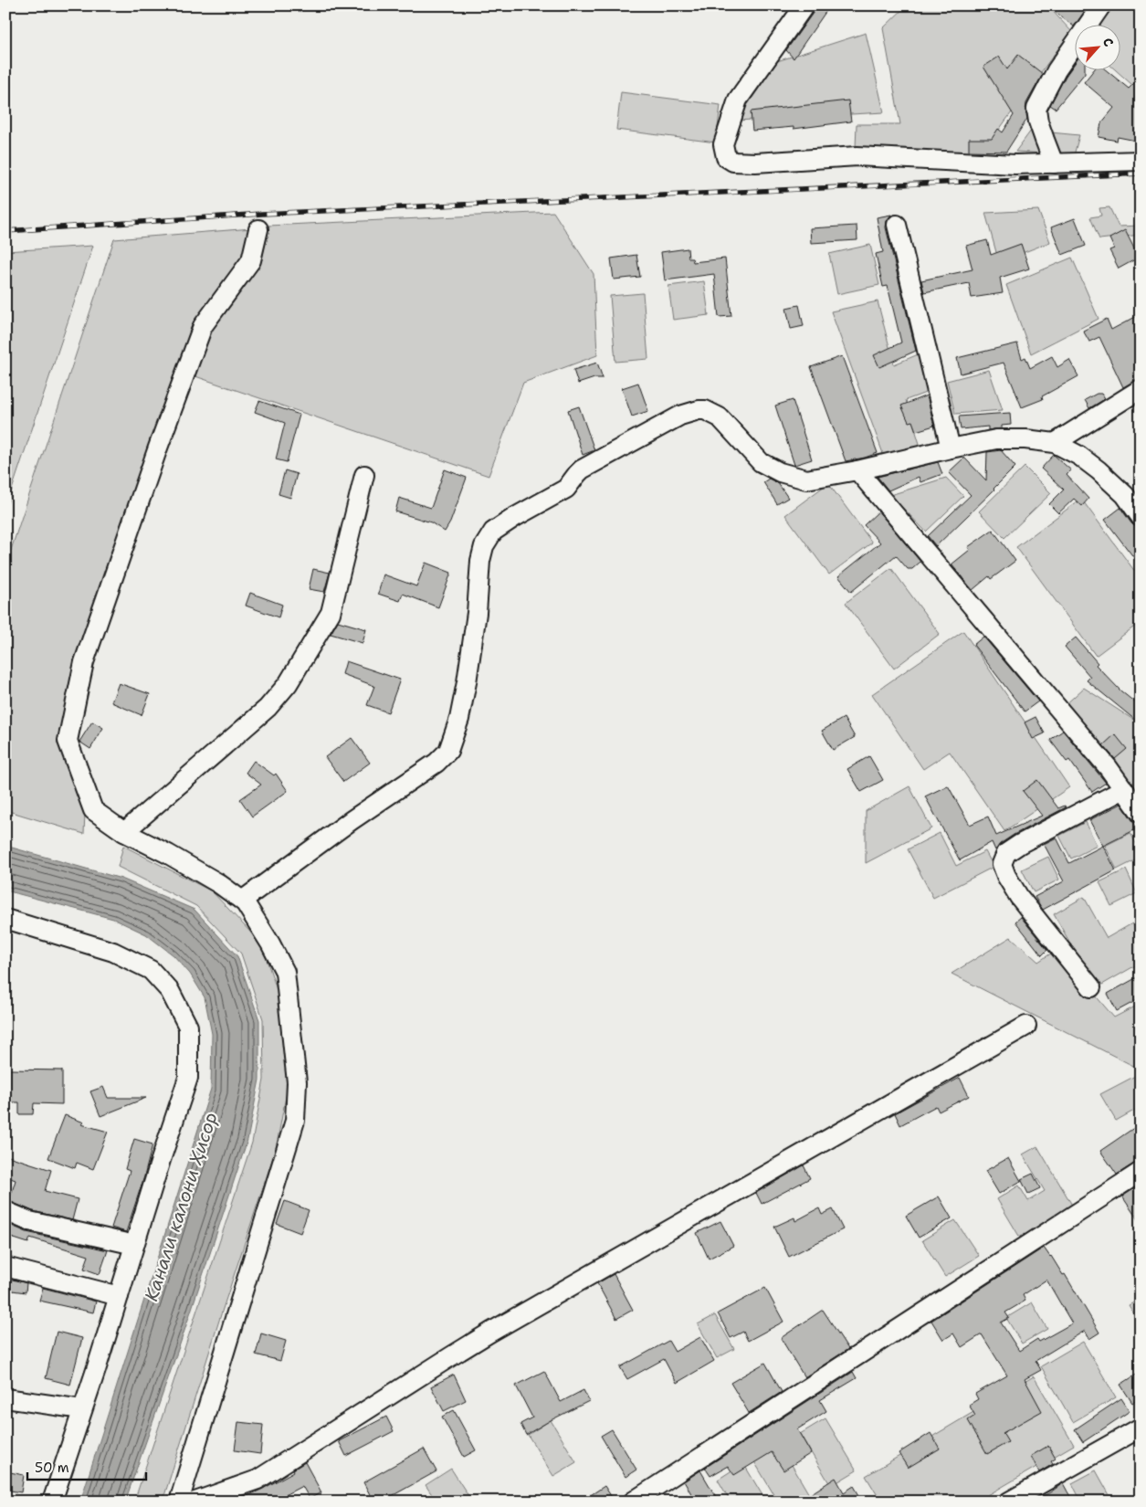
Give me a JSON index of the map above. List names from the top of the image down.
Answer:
{
  "water": ["Канали калони Ҳисор"],
  "scale_bar": "50 m",
  "north": "top right"
}
